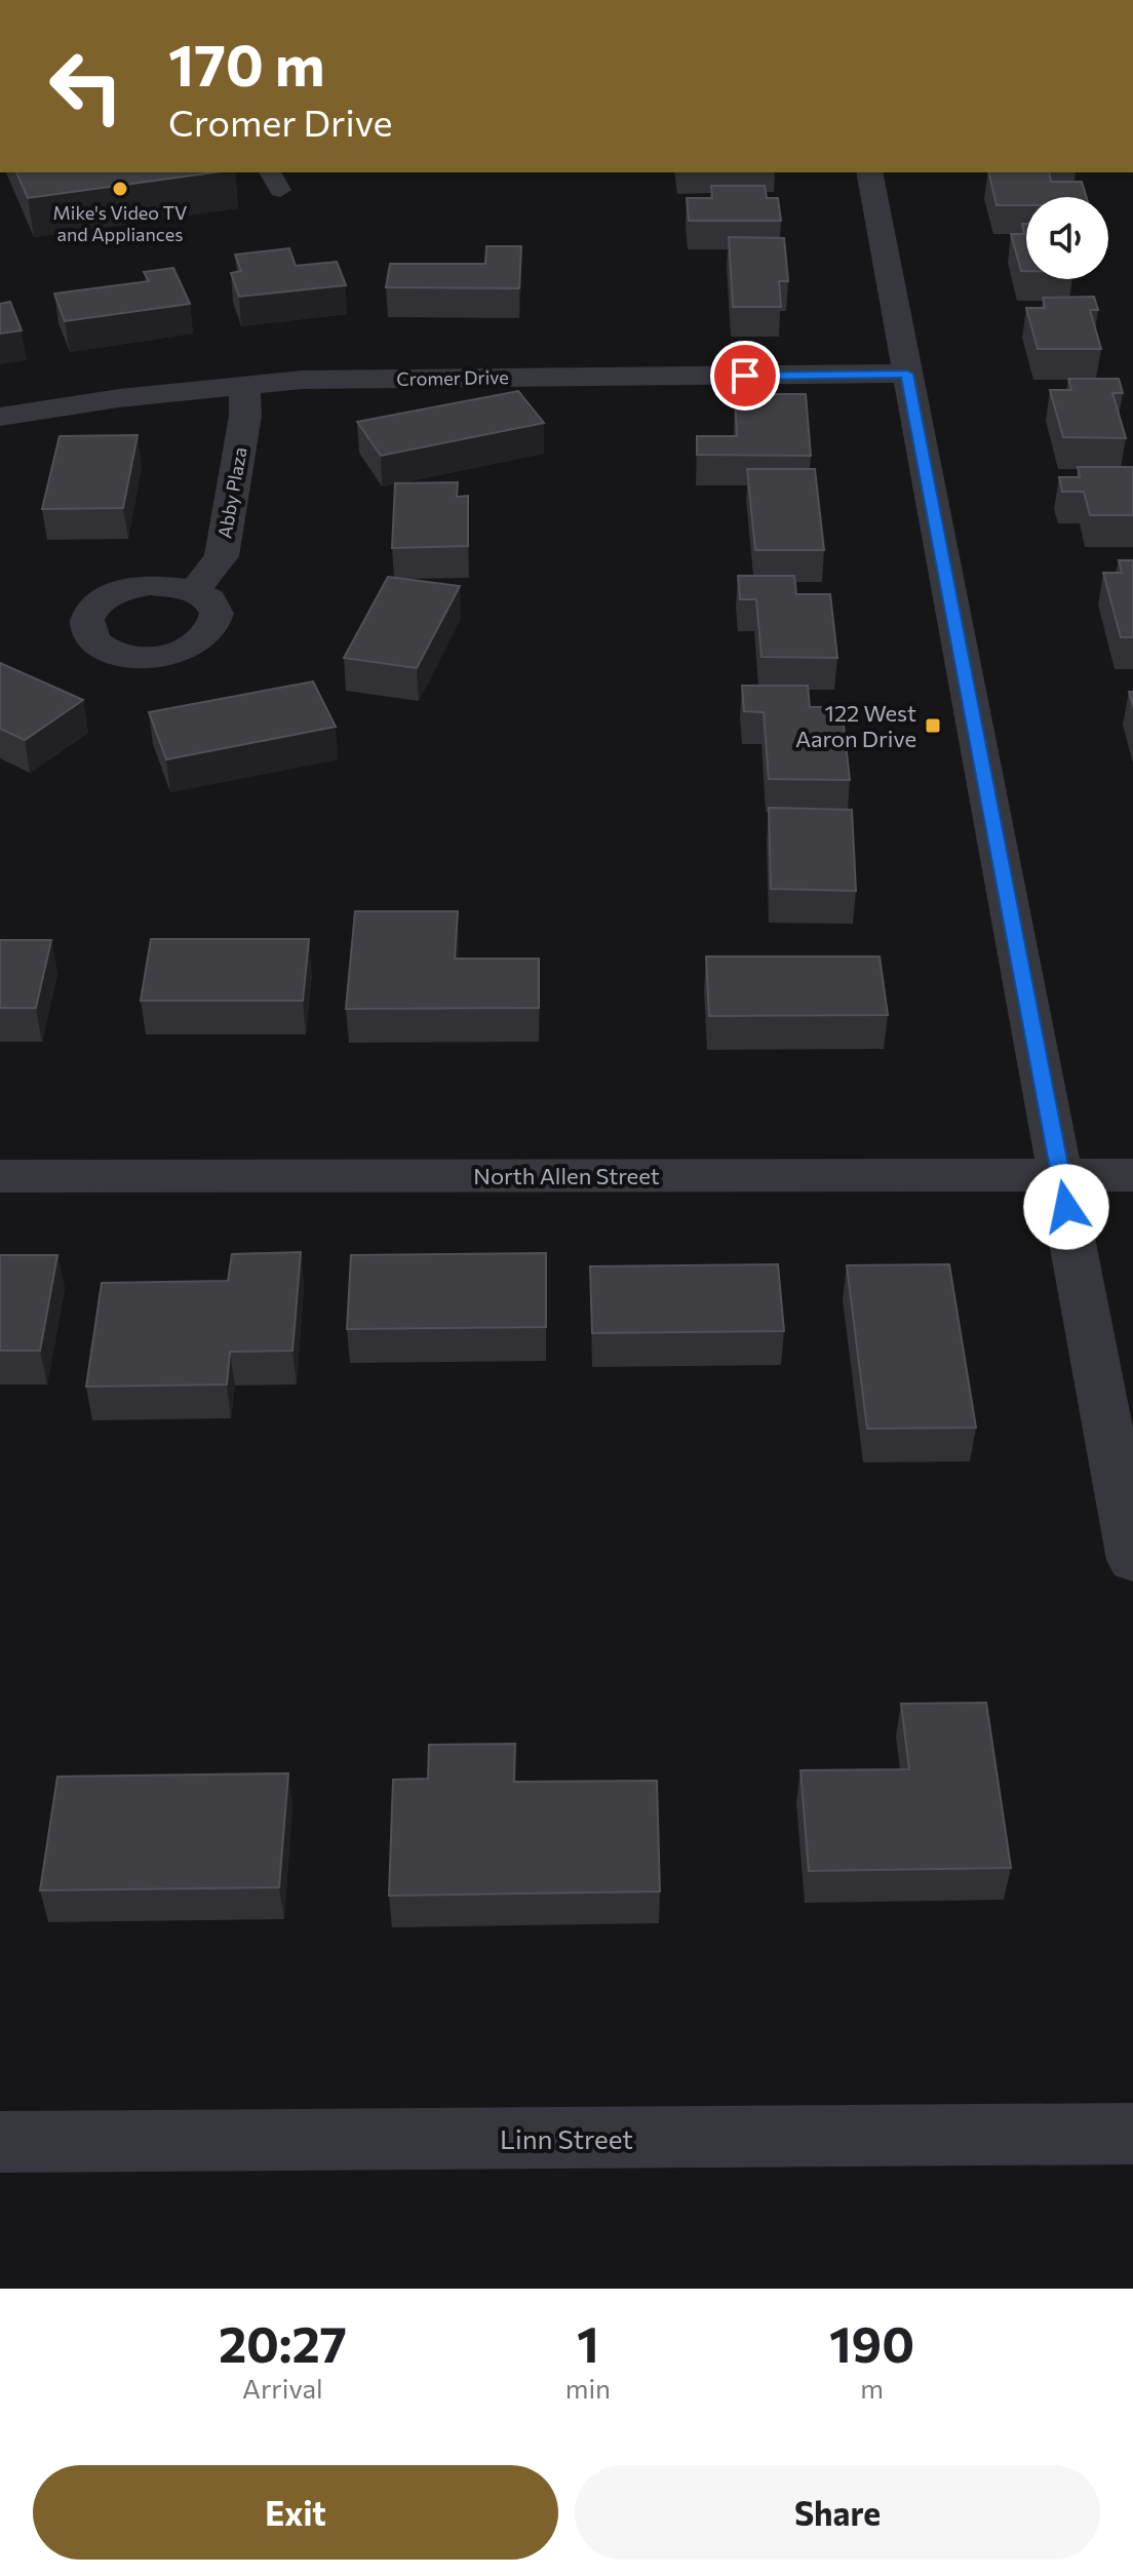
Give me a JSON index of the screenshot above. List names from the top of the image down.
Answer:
{
  "streets": {
    "street": [
      "Cromer Drive",
      "Abby Plaza",
      "North Allen Street",
      "Linn Street"
    ]
  },
  "crossings": [
    ["Cromer Drive", "Abby Plaza"]
  ],
  "places": {
    "other": ["Mike's Video TV and Appliances"],
    "transit": ["122 West Aaron Drive"]
  },
  "page": {
    "turn": ["170 m", "Cromer Drive"],
    "eta": [
      "20:27",
      "Arrival",
      "1",
      "min",
      "190",
      "m"
    ],
    "buttons": ["Exit", "Share"]
  }
}
